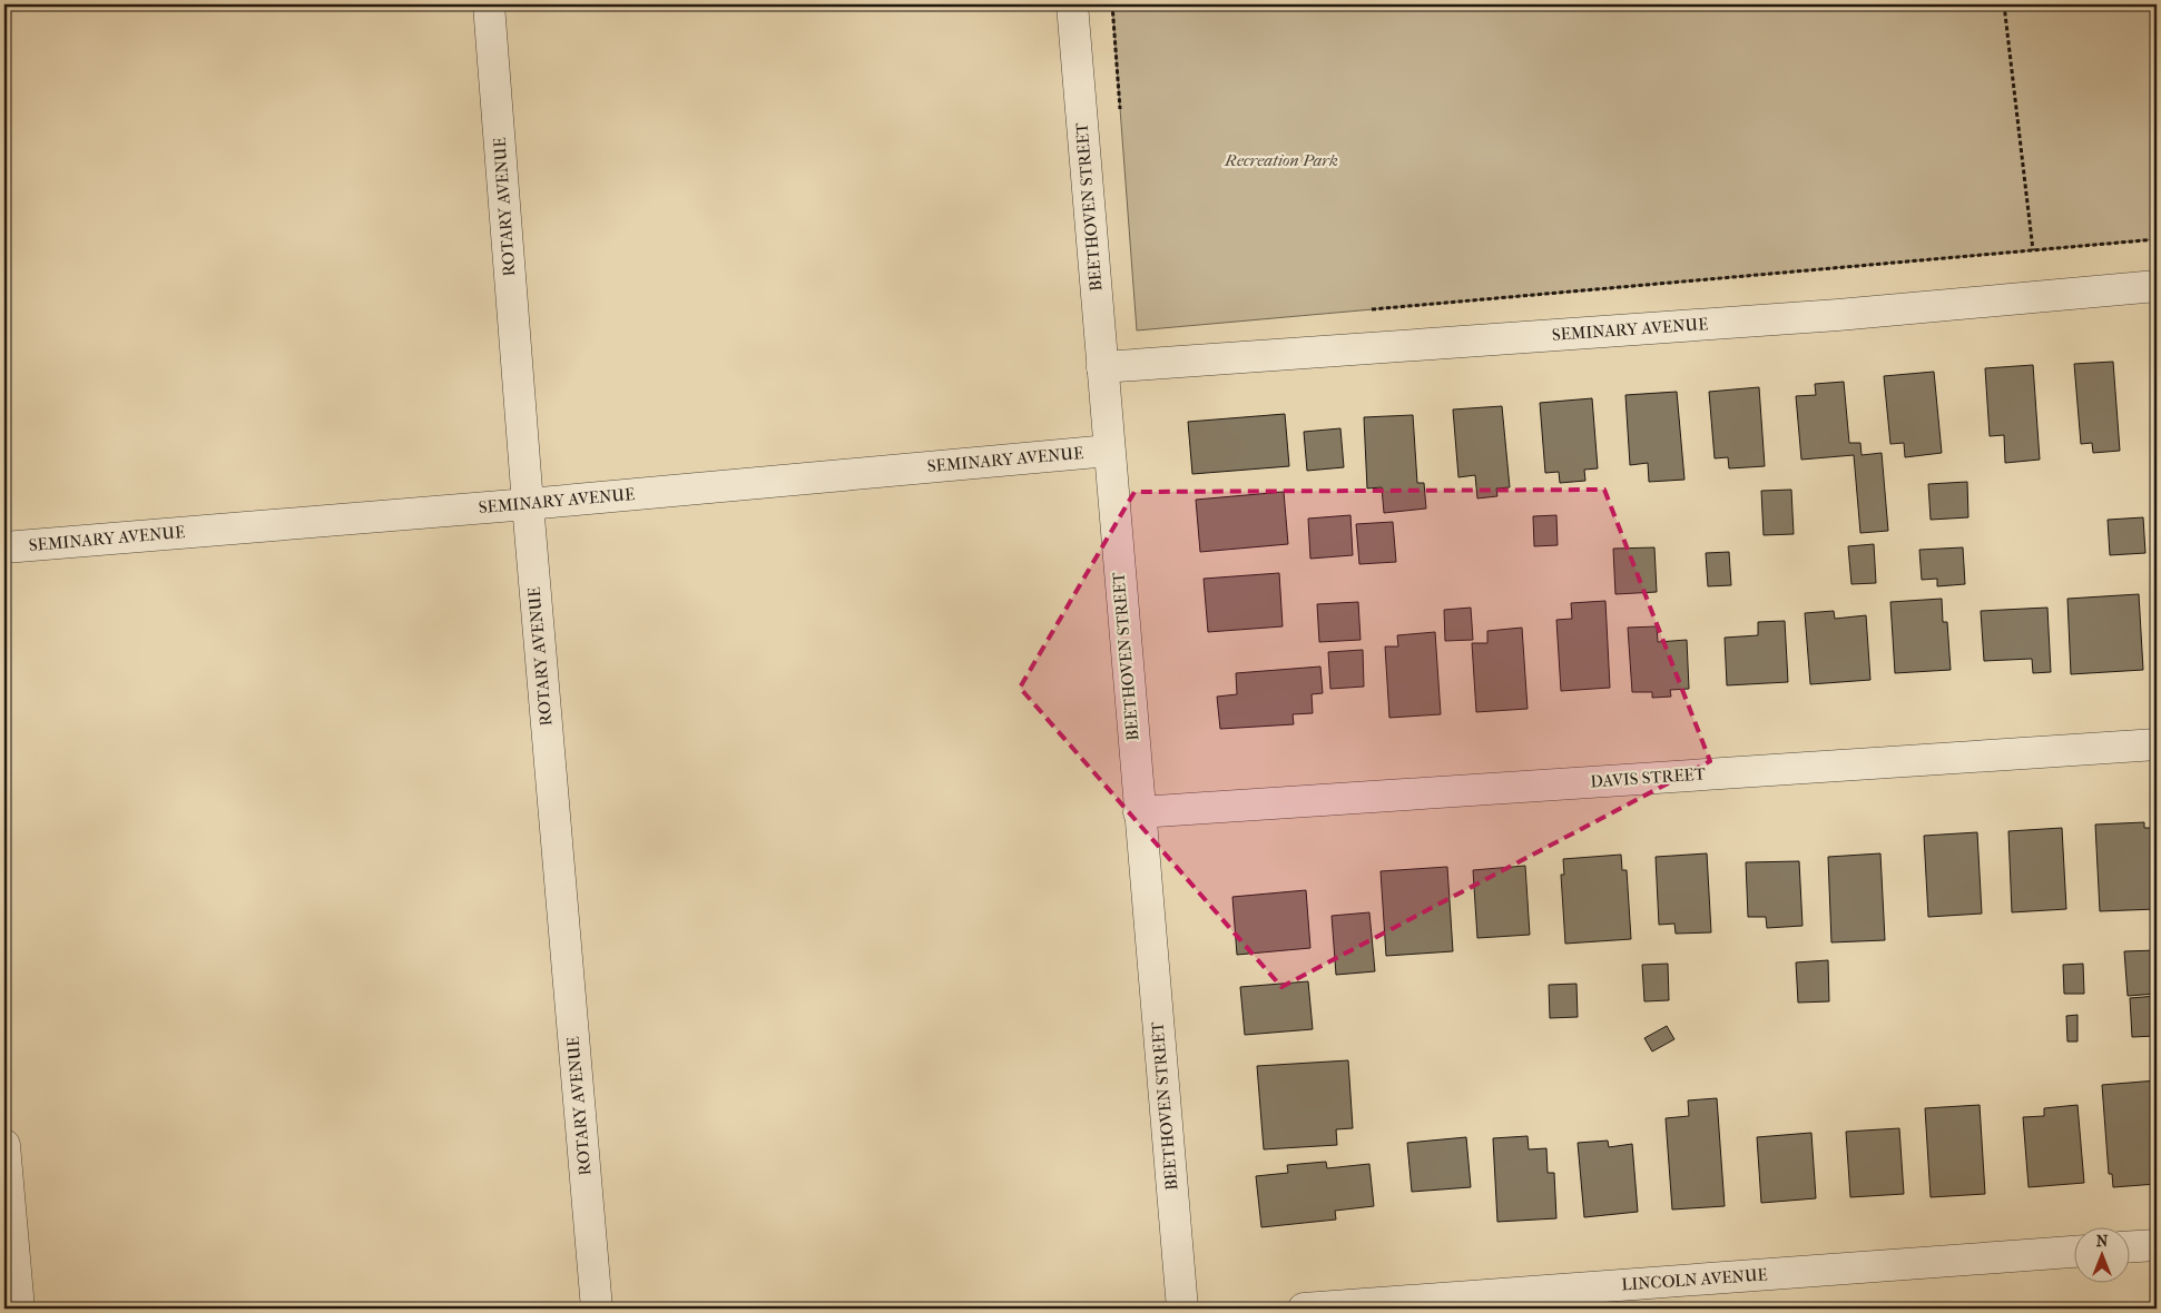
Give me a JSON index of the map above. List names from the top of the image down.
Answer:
{
  "streets": {
    "street": [
      "ROTARY AVENUE",
      "BEETHOVEN STREET",
      "SEMINARY AVENUE",
      "DAVIS STREET",
      "LINCOLN AVENUE"
    ]
  },
  "crossings": [
    ["ROTARY AVENUE", "SEMINARY AVENUE"],
    ["BEETHOVEN STREET", "SEMINARY AVENUE"],
    ["BEETHOVEN STREET", "DAVIS STREET"]
  ],
  "parks": ["Recreation Park"],
  "north": "top"
}
